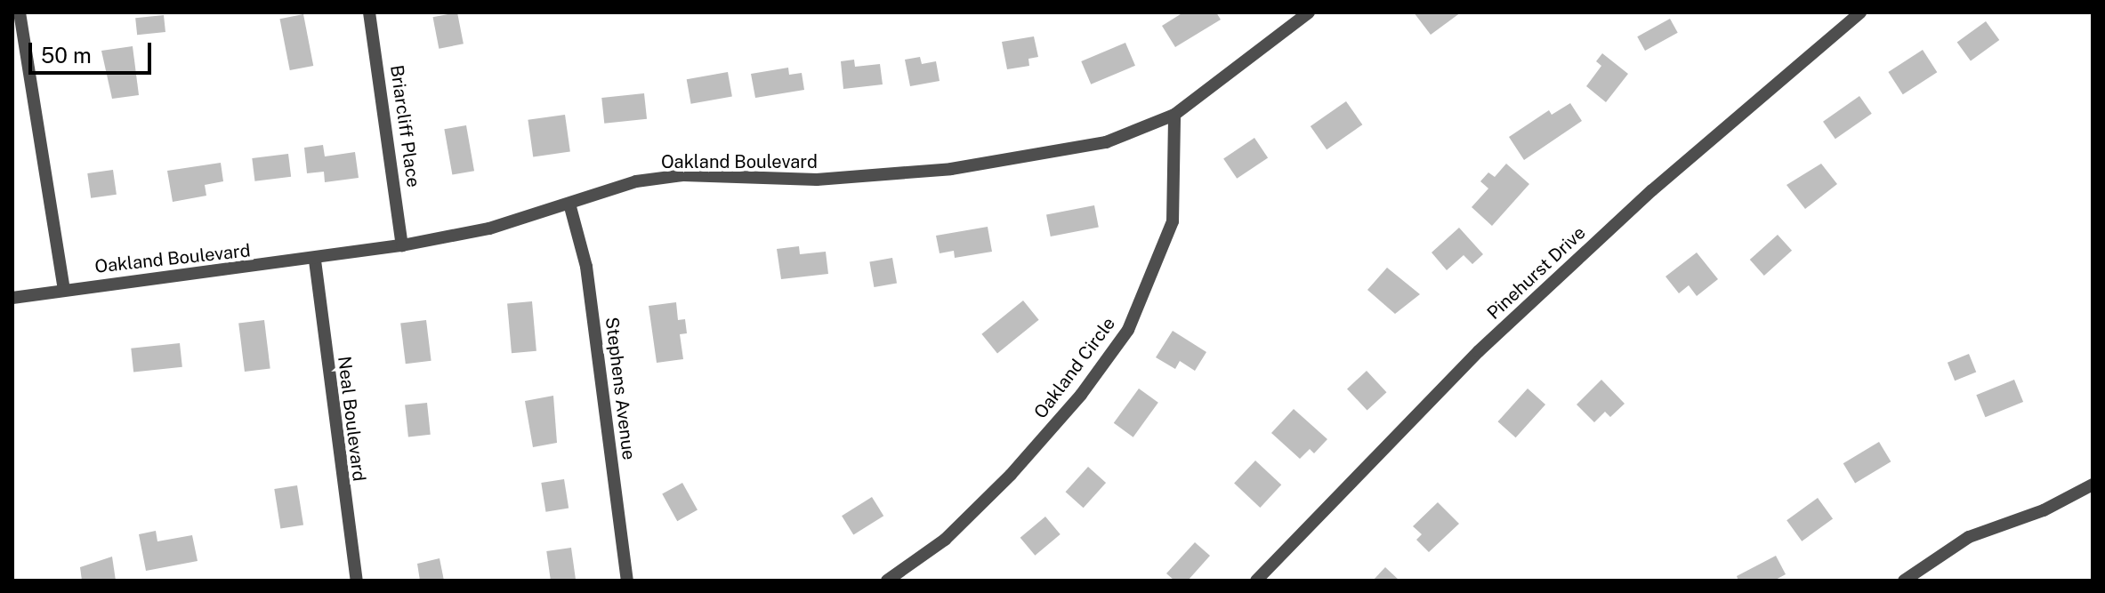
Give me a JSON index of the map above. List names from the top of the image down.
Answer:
{
  "streets": {
    "street": [
      "Briarcliff Place",
      "Oakland Boulevard",
      "Pinehurst Drive",
      "Oakland Circle",
      "Stephens Avenue",
      "Neal Boulevard"
    ]
  },
  "crossings": [
    ["Briarcliff Place", "Oakland Boulevard"],
    ["Oakland Boulevard", "Oakland Circle"],
    ["Oakland Boulevard", "Stephens Avenue"],
    ["Oakland Boulevard", "Neal Boulevard"]
  ],
  "scale_bar": "50 m"
}
